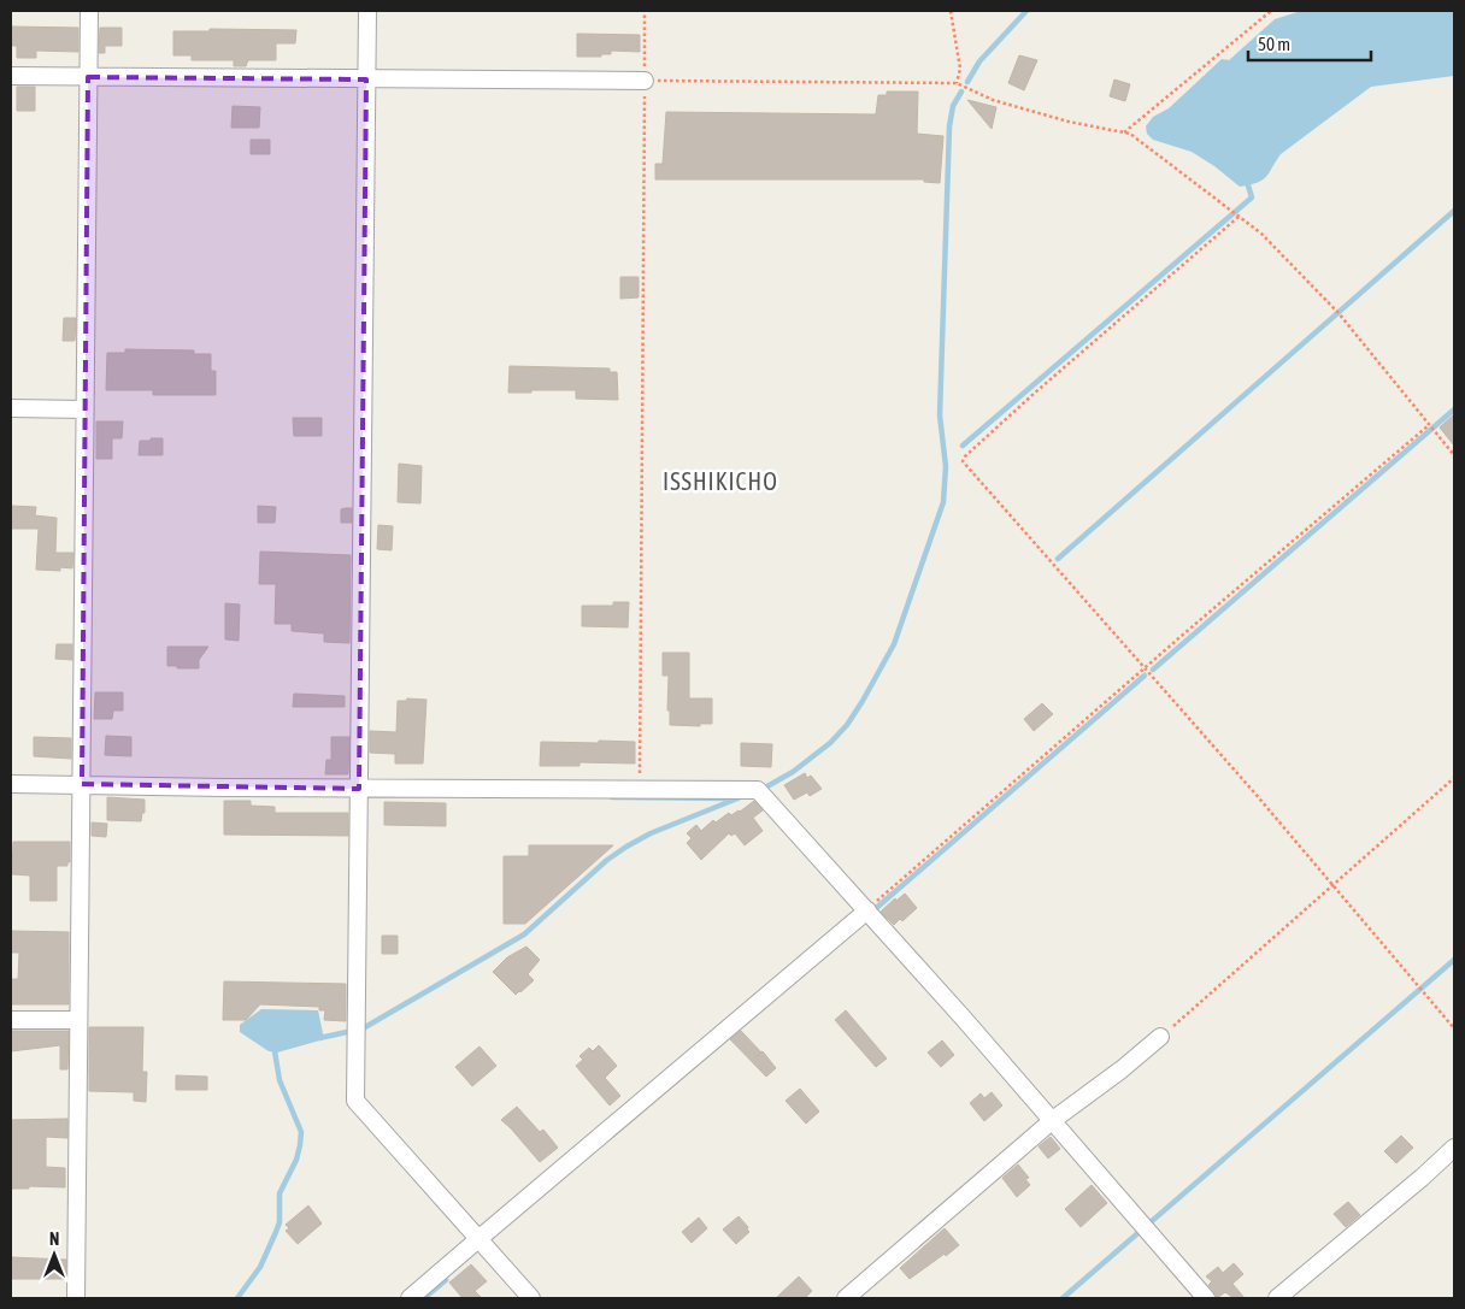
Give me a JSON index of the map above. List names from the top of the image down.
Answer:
{
  "districts": ["ISSHIKICHO"],
  "scale_bar": "50 m",
  "north": "top"
}
